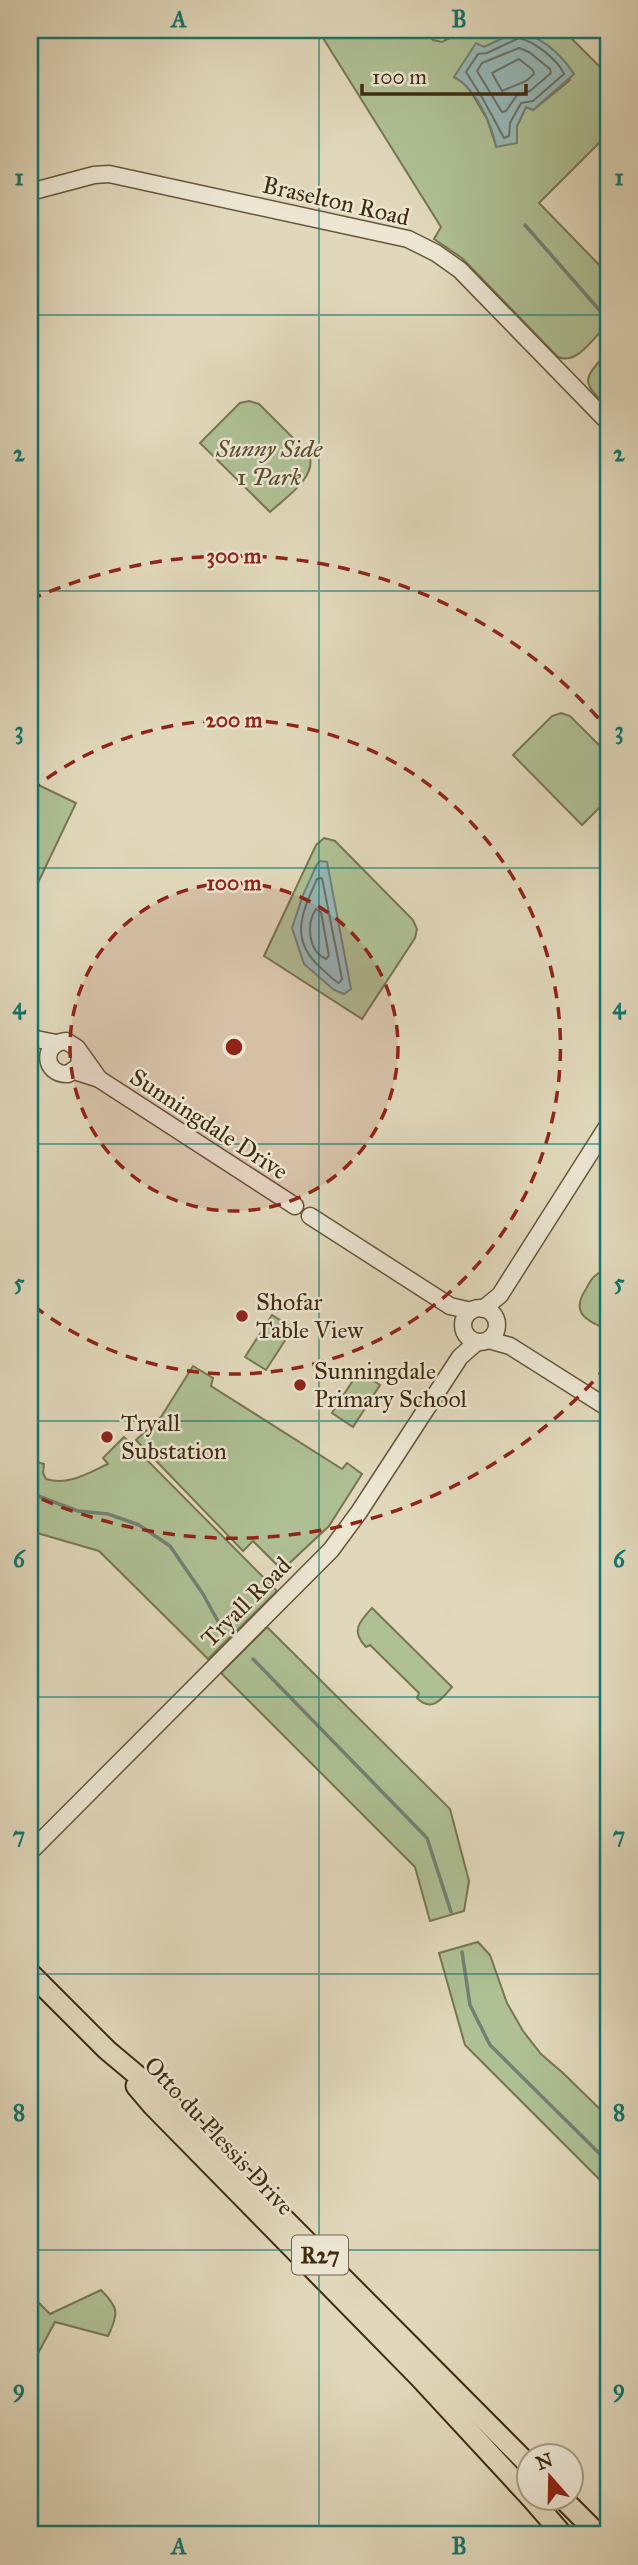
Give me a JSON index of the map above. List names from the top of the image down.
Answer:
{
  "streets": {
    "main road": ["Otto du Plessis Drive", "R27"],
    "street": ["Braselton Road", "Sunningdale Drive", "Tryall Road"]
  },
  "crossings": [
    ["Sunningdale Drive", "Tryall Road"]
  ],
  "parks": ["Sunny Side 1 Park"],
  "places": ["Shofar Table View", "Sunningdale Primary School", "Tryall Substation"],
  "scale_bar": "100 m",
  "north": "top",
  "grid": {
    "columns": ["A", "B"],
    "rows": [
      "1",
      "2",
      "3",
      "4",
      "5",
      "6",
      "7",
      "8",
      "9"
    ]
  },
  "rings": ["300 m", "200 m", "100 m"]
}
